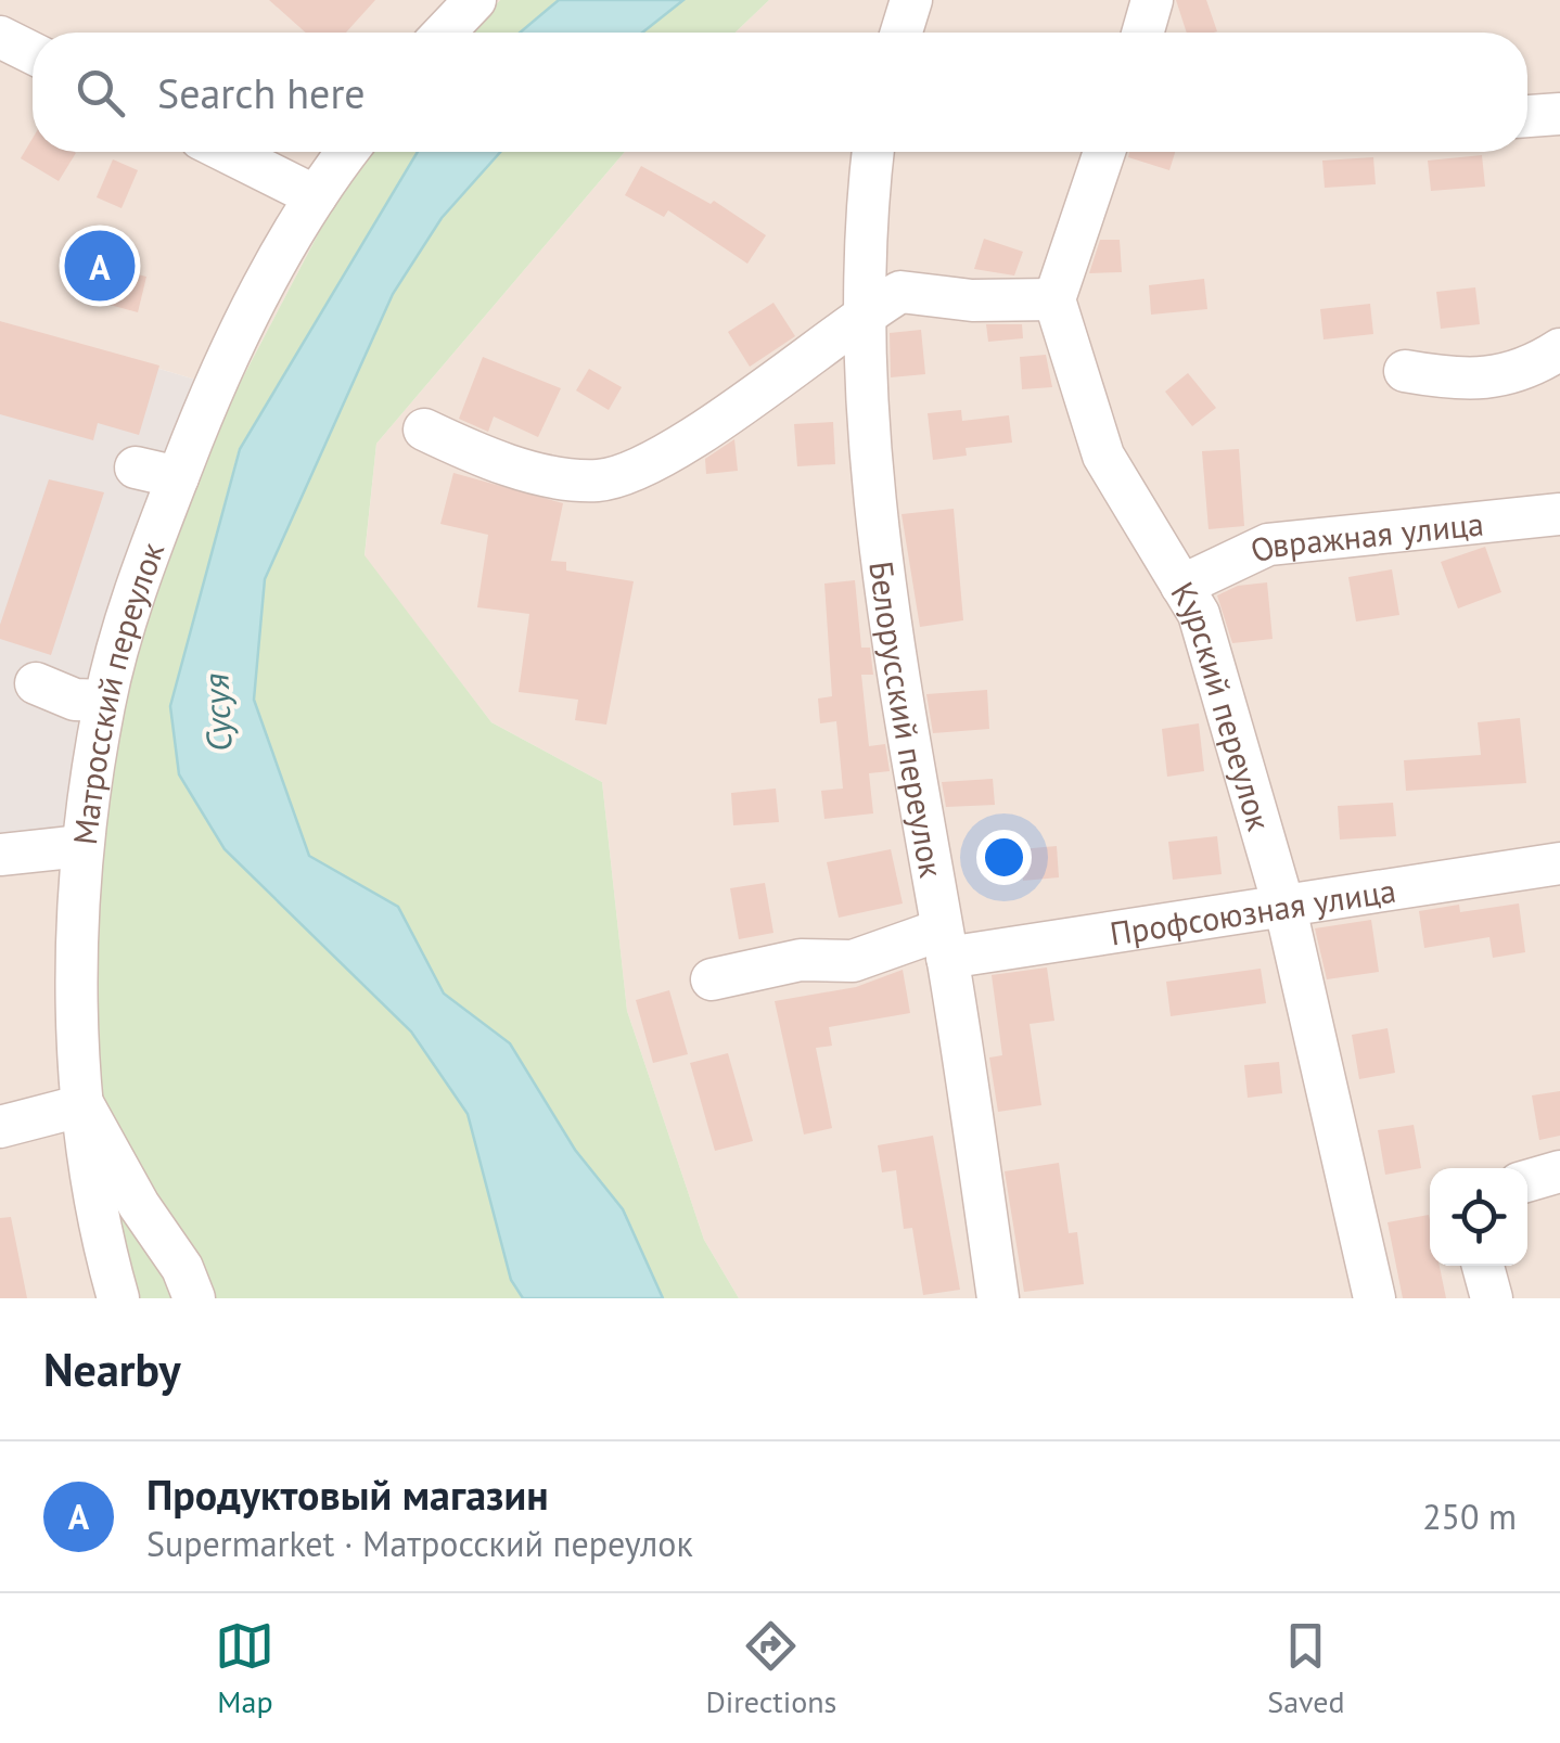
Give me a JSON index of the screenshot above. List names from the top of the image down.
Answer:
{
  "streets": {
    "street": [
      "Овражная улица",
      "Матросский переулок",
      "Курский переулок",
      "Белорусский переулок",
      "Профсоюзная улица"
    ]
  },
  "crossings": [
    ["Овражная улица", "Курский переулок"],
    ["Курский переулок", "Профсоюзная улица"],
    ["Белорусский переулок", "Профсоюзная улица"]
  ],
  "water": ["Сусуя"],
  "page": {
    "search": "Search here",
    "pins": "A",
    "heading": "Nearby",
    "list": [
      {
        "mark": "A",
        "name": "Продуктовый магазин",
        "note": "Supermarket · Матросский переулок",
        "value": "250 m"
      }
    ],
    "nav": ["Map", "Directions", "Saved"]
  }
}
